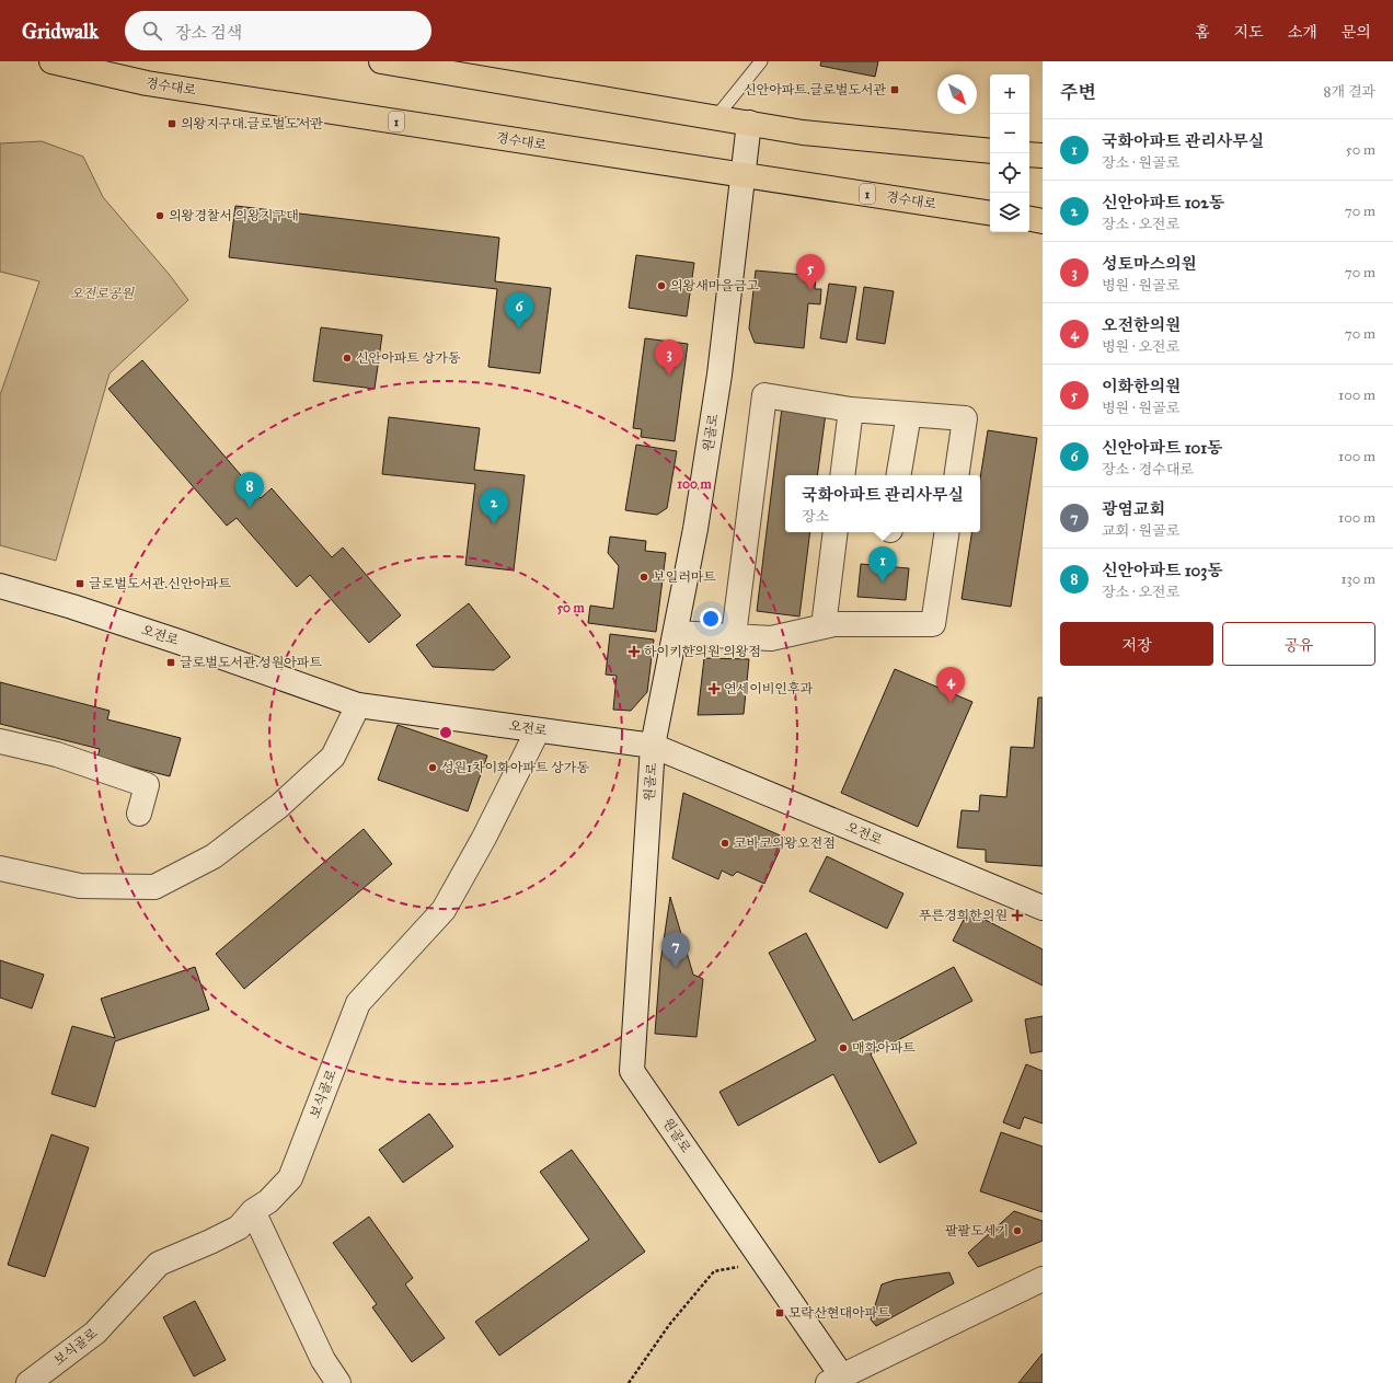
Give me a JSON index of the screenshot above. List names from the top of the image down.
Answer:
{
  "streets": {
    "main road": ["경수대로", "1"],
    "street": ["원골로", "오전로", "보식골로"]
  },
  "crossings": [
    ["경수대로", "원골로"],
    ["원골로", "오전로"],
    ["오전로", "보식골로"]
  ],
  "parks": ["오전로공원"],
  "places": {
    "transit": [
      "신안아파트.글로벌도서관",
      "의왕지구대.글로벌도서관",
      "글로벌도서관.신안아파트",
      "글로벌도서관.성원아파트",
      "모락산현대아파트"
    ],
    "other": [
      "의왕경찰서 의왕지구대",
      "의왕새마을금고",
      "신안아파트 상가동",
      "보일러마트",
      "성원1차이화아파트 상가동",
      "코바코의왕오전점",
      "매화아파트",
      "팔팔도세기"
    ],
    "health": ["하이키한의원 의왕점", "연세이비인후과", "푸른경희한의원"]
  },
  "north": "bottom right",
  "page": {
    "header": "Gridwalk",
    "search": "장소 검색",
    "nav": [
      "홈",
      "지도",
      "소개",
      "문의"
    ],
    "heading": ["주변", "8개 결과"],
    "map_buttons": ["+", "−"],
    "list": [
      {
        "mark": "1",
        "name": "국화아파트 관리사무실",
        "note": "장소 · 원골로",
        "value": "50 m"
      },
      {
        "mark": "2",
        "name": "신안아파트 102동",
        "note": "장소 · 오전로",
        "value": "70 m"
      },
      {
        "mark": "3",
        "name": "성토마스의원",
        "note": "병원 · 원골로",
        "value": "70 m"
      },
      {
        "mark": "4",
        "name": "오전한의원",
        "note": "병원 · 오전로",
        "value": "70 m"
      },
      {
        "mark": "5",
        "name": "이화한의원",
        "note": "병원 · 원골로",
        "value": "100 m"
      },
      {
        "mark": "6",
        "name": "신안아파트 101동",
        "note": "장소 · 경수대로",
        "value": "100 m"
      },
      {
        "mark": "7",
        "name": "광염교회",
        "note": "교회 · 원골로",
        "value": "100 m"
      },
      {
        "mark": "8",
        "name": "신안아파트 103동",
        "note": "장소 · 오전로",
        "value": "130 m"
      }
    ],
    "pins": [
      "5",
      "6",
      "3",
      "8",
      "2",
      "1",
      "4",
      "7"
    ],
    "popup": ["국화아파트 관리사무실", "장소"],
    "buttons": ["저장", "공유"]
  },
  "rings": ["100 m", "50 m"]
}
